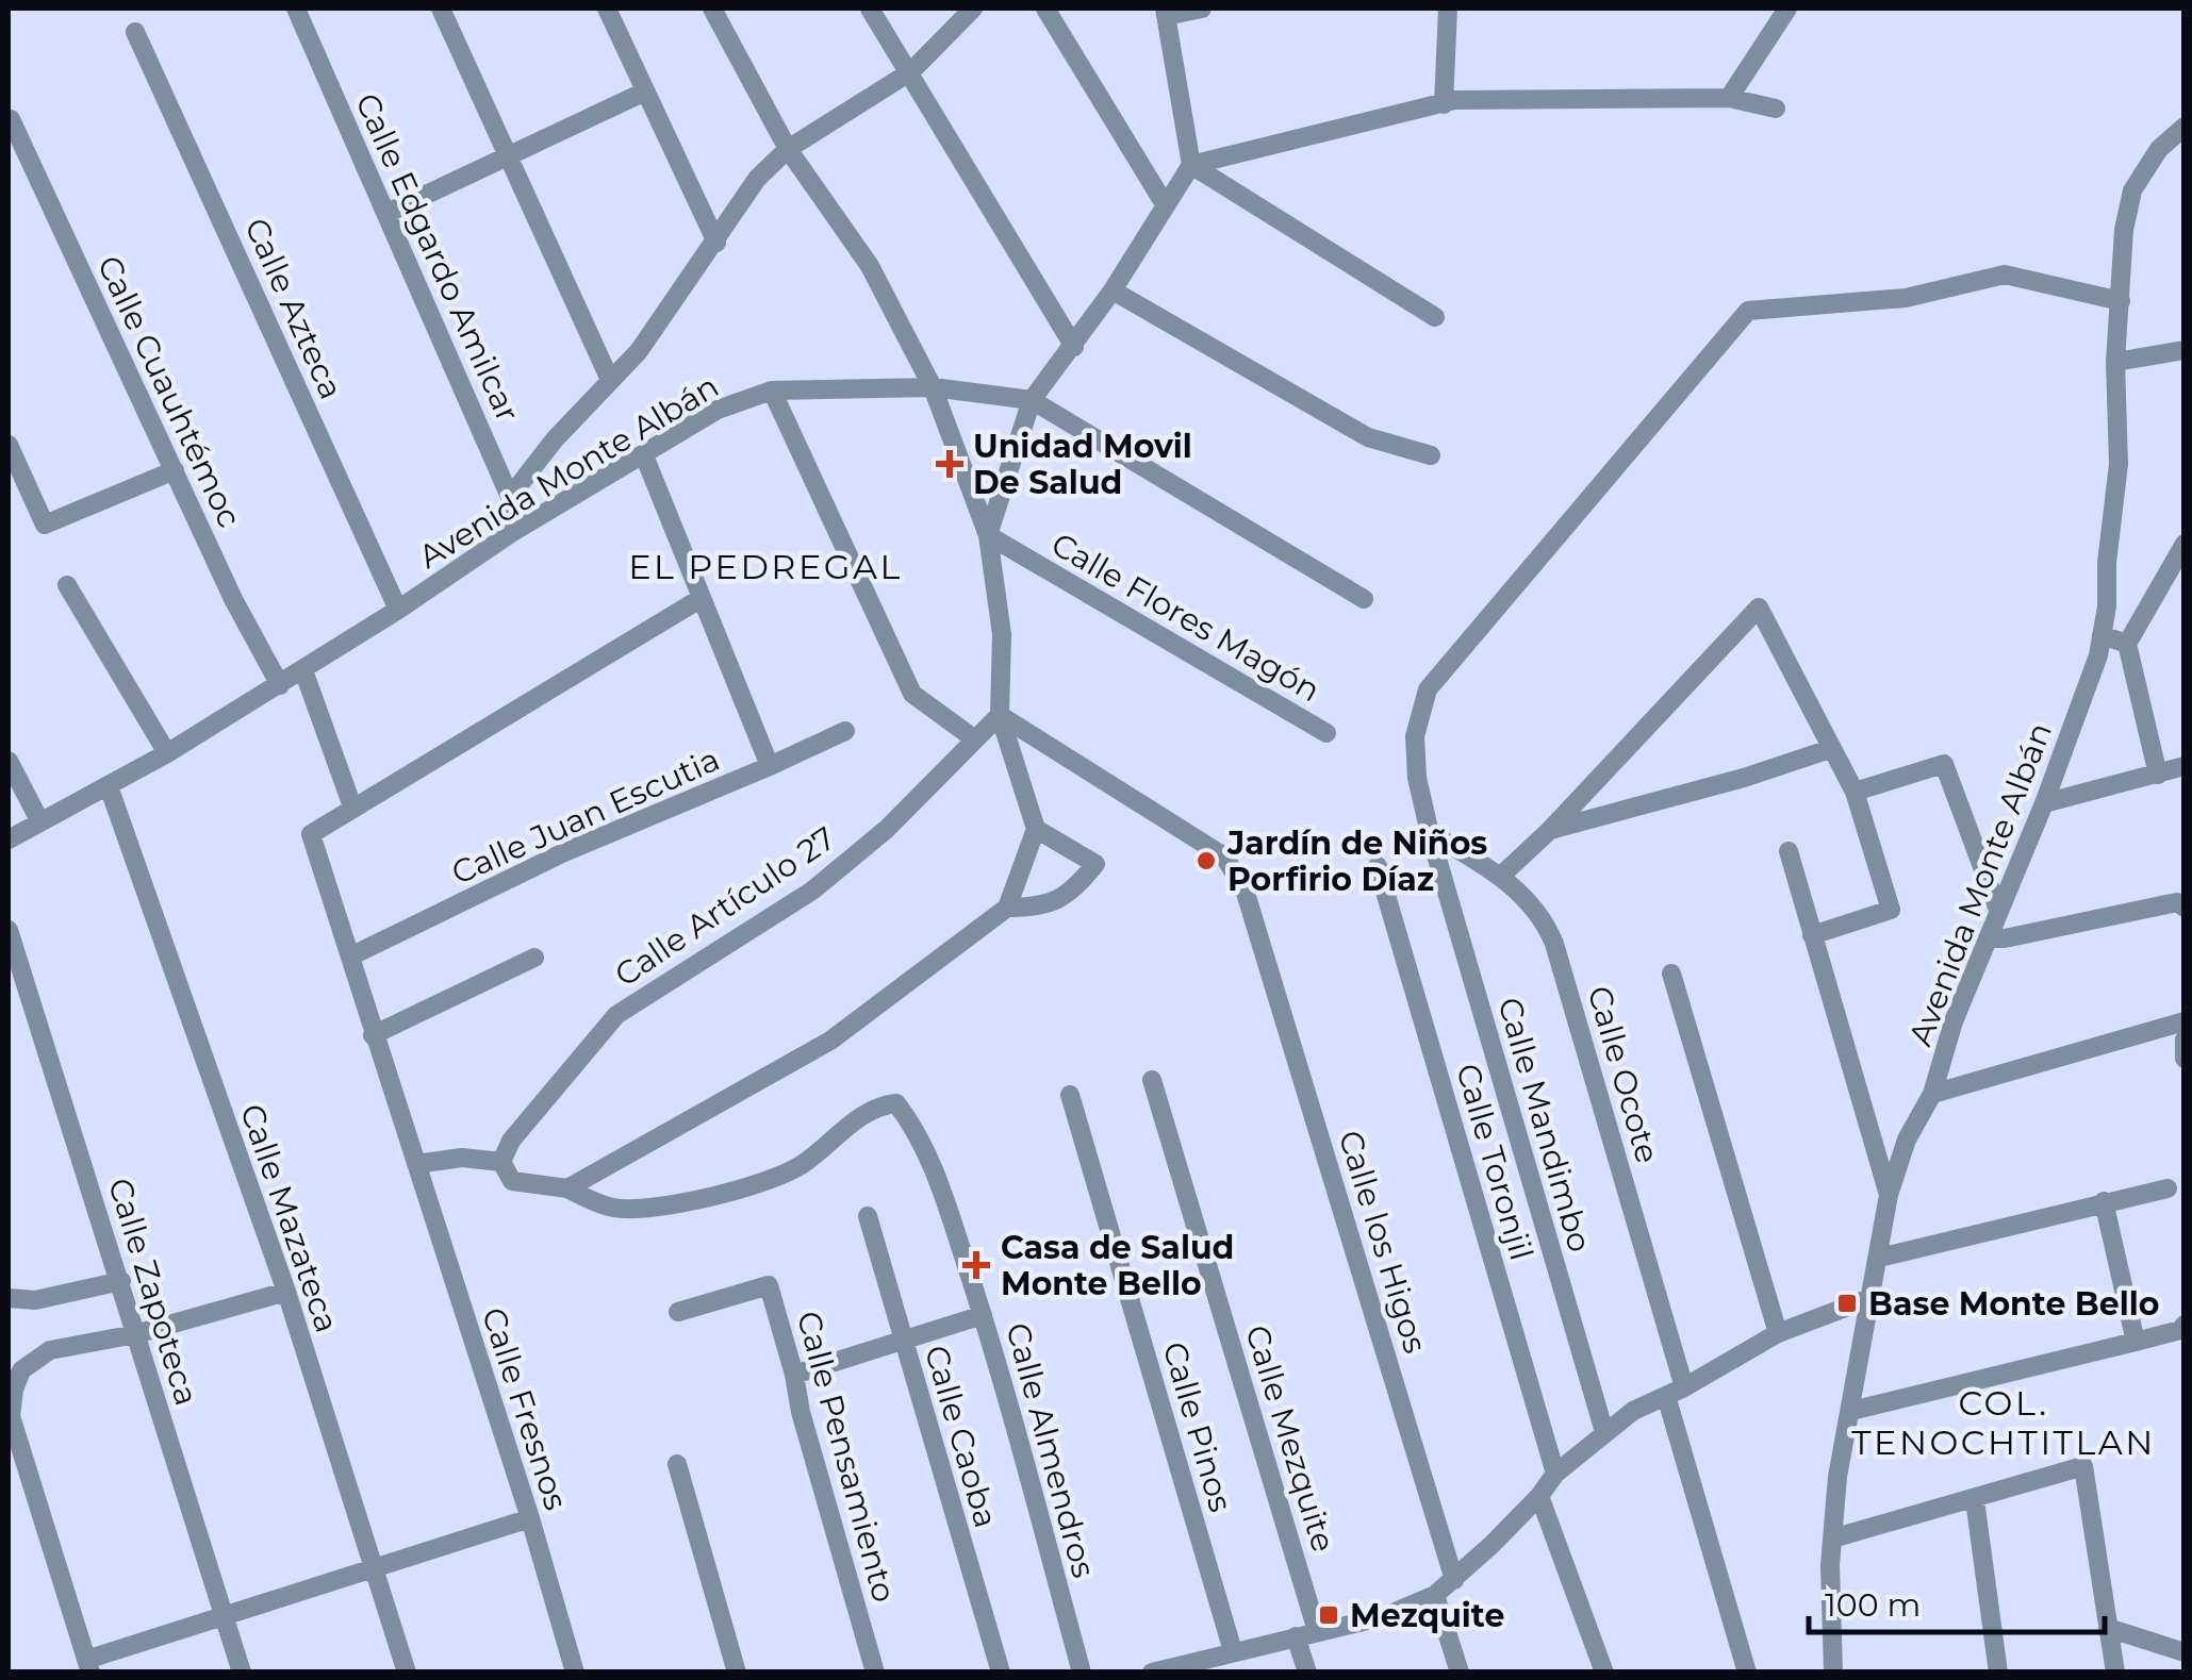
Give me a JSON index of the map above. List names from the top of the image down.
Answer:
{
  "streets": {
    "street": [
      "Calle Edgardo Amilcar",
      "Calle Azteca",
      "Calle Cuauhtémoc",
      "Avenida Monte Albán",
      "Calle Flores Magón",
      "Calle Juan Escutia",
      "Calle Artículo 27",
      "Calle Ocote",
      "Calle Mandimbo",
      "Calle Toronjil",
      "Calle Mazateca",
      "Calle los Higos",
      "Calle Zapoteca",
      "Calle Fresnos",
      "Calle Pinos",
      "Calle Caoba",
      "Calle Mezquite",
      "Calle Almendros",
      "Calle Pensamiento"
    ]
  },
  "crossings": [
    ["Calle Edgardo Amilcar", "Avenida Monte Albán"],
    ["Calle Azteca", "Avenida Monte Albán"],
    ["Calle Cuauhtémoc", "Avenida Monte Albán"],
    ["Avenida Monte Albán", "Calle Mandimbo"],
    ["Avenida Monte Albán", "Calle Mazateca"],
    ["Calle Juan Escutia", "Calle Fresnos"],
    ["Calle Artículo 27", "Calle los Higos"],
    ["Calle Ocote", "Calle Mandimbo"]
  ],
  "districts": ["EL PEDREGAL", "COL. TENOCHTITLAN"],
  "places": {
    "health": ["Unidad Movil De Salud", "Casa de Salud Monte Bello"],
    "other": ["Jardín de Niños Porfirio Díaz"],
    "transit": ["Base Monte Bello", "Mezquite"]
  },
  "scale_bar": "100 m"
}
